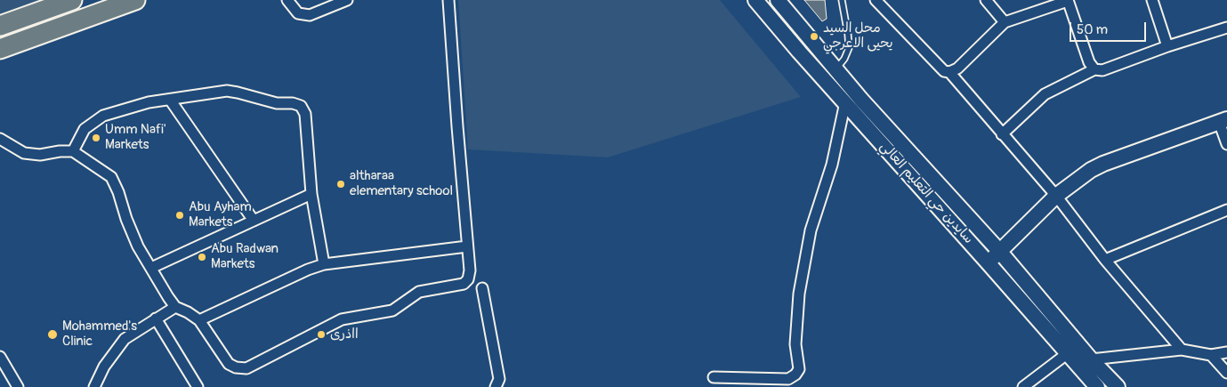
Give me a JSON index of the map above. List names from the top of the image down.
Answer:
{
  "streets": {
    "main road": ["سايدين حي التعليم العالي"]
  },
  "places": [
    "محل السيد يحيى الاعرجي",
    "Umm Nafi' Markets",
    "altharaa elementary school",
    "Abu Ayham Markets",
    "Abu Radwan Markets",
    "Mohammed's Clinic",
    "ااذرى"
  ],
  "scale_bar": "50 m"
}
